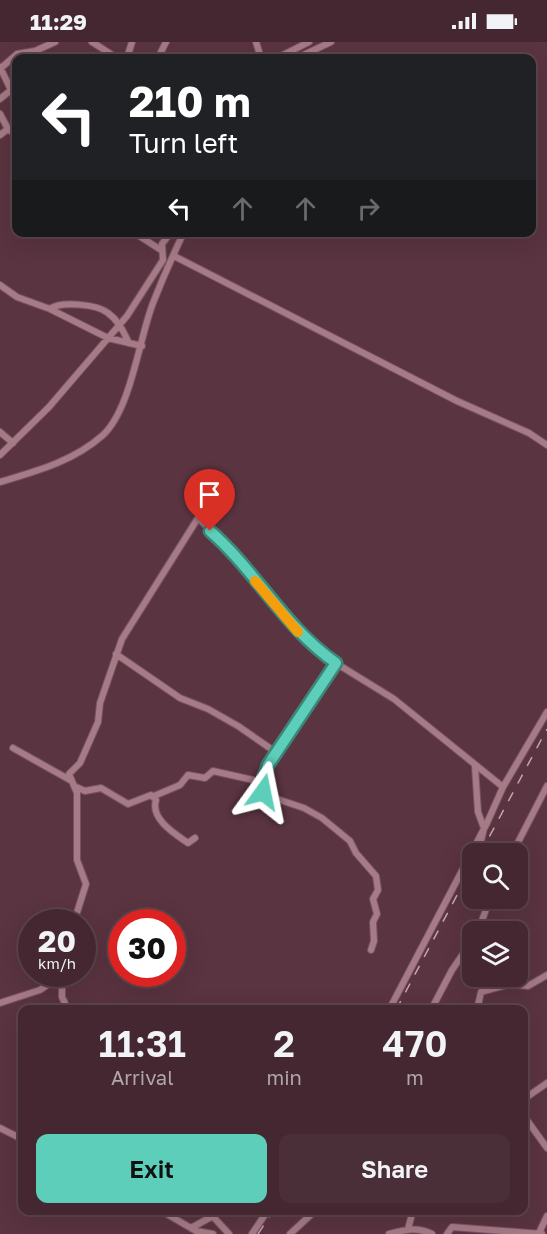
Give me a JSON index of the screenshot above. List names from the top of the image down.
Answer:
{
  "page": {
    "status": "11:29",
    "turn": ["210 m", "Turn left"],
    "speed": "20 km/h",
    "limit": "30",
    "eta": [
      "11:31",
      "Arrival",
      "2",
      "min",
      "470",
      "m"
    ],
    "buttons": ["Exit", "Share"]
  }
}
